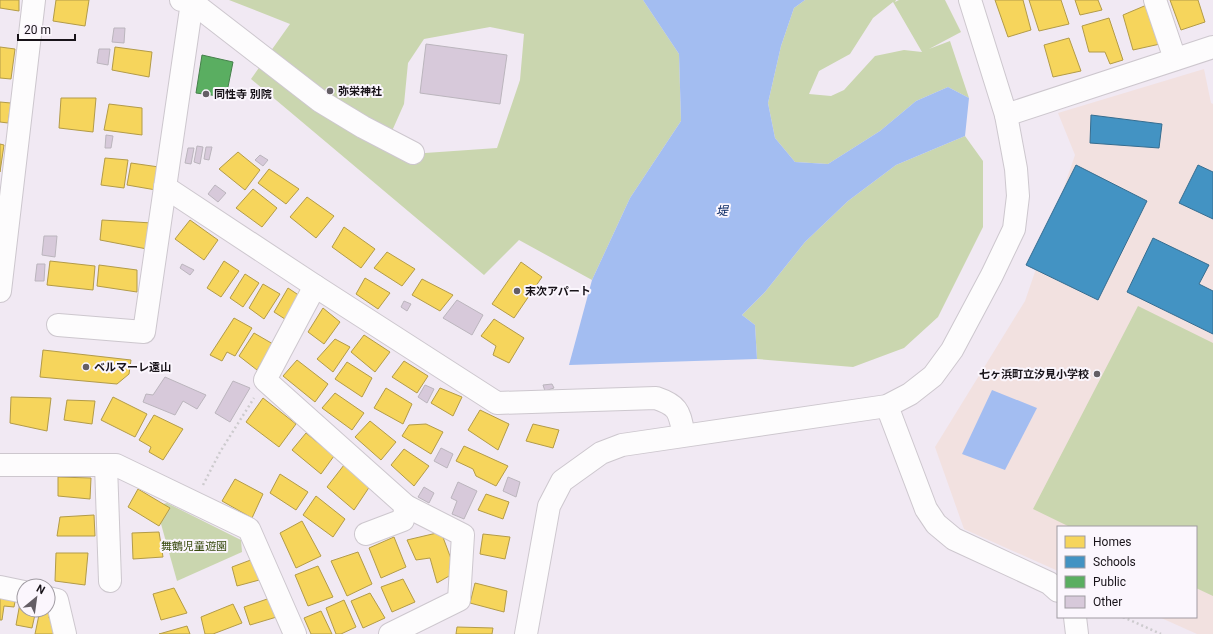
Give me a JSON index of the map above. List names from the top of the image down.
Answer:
{
  "water": ["堤"],
  "parks": ["舞鶴児童遊園"],
  "places": [
    "弥栄神社",
    "同性寺 別院",
    "末次アパート",
    "ベルマーレ遠山",
    "七ヶ浜町立汐見小学校"
  ],
  "legend": [
    "Homes",
    "Schools",
    "Public",
    "Other"
  ],
  "scale_bar": "20 m",
  "north": "top right"
}
